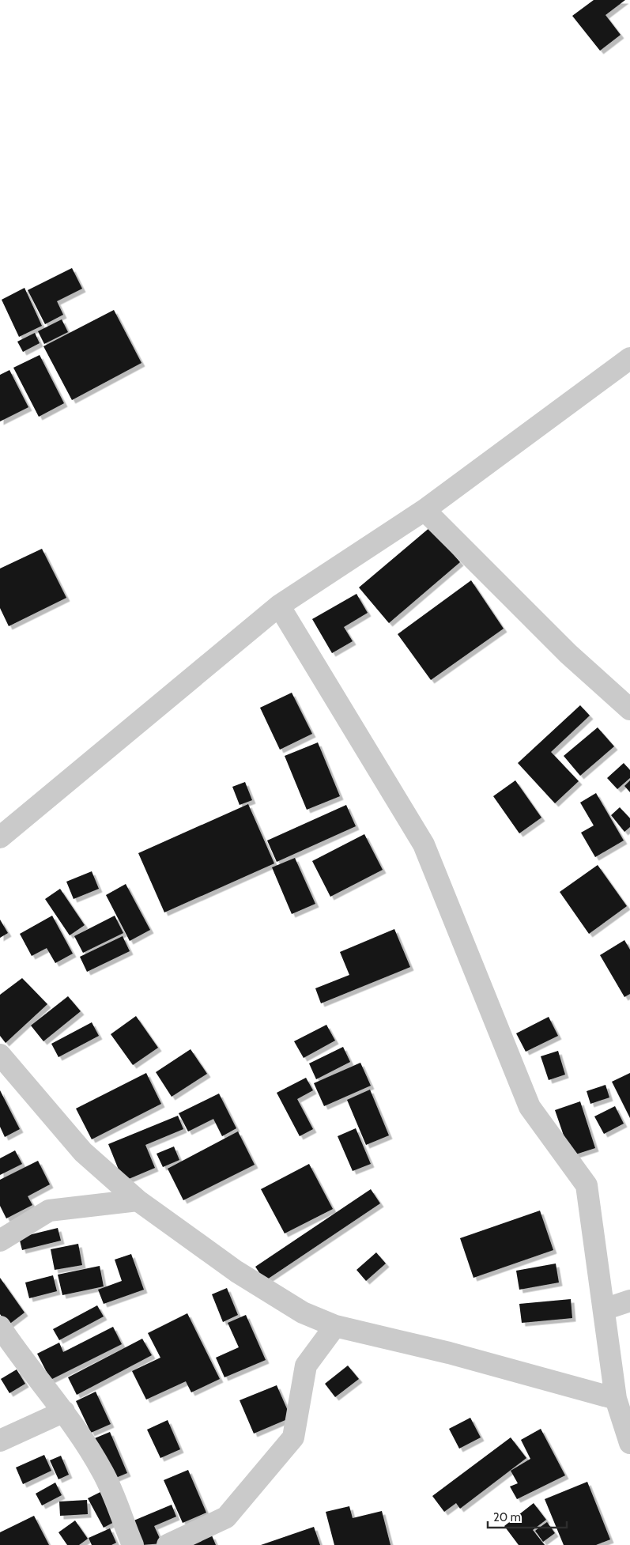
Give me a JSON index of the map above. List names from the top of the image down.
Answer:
{
  "scale_bar": "20 m"
}
